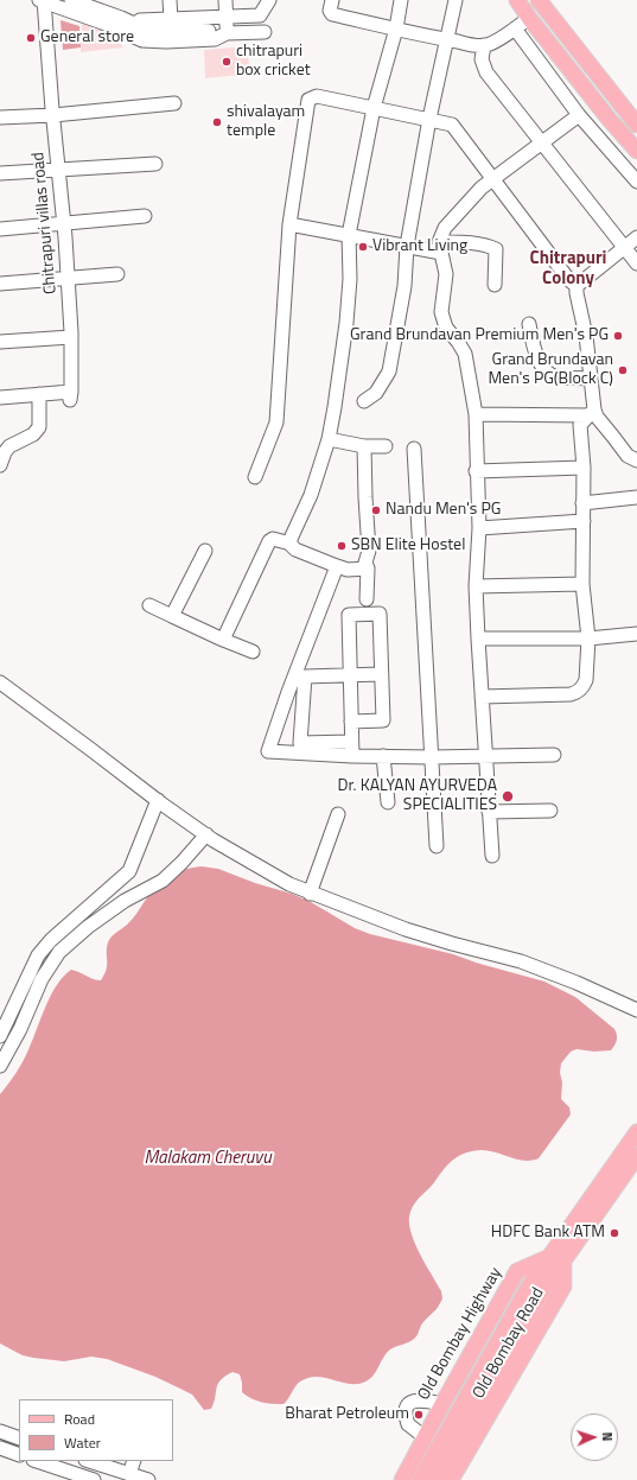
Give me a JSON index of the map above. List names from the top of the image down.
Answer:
{
  "streets": {
    "main road": ["Old Bombay Highway", "Old Bombay Road"],
    "street": ["Chitrapuri villas road"]
  },
  "crossings": [
    ["Old Bombay Highway", "Old Bombay Road"]
  ],
  "districts": ["Chitrapuri Colony"],
  "water": ["Malakam Cheruvu"],
  "places": [
    "General store",
    "chitrapuri box cricket",
    "shivalayam temple",
    "Vibrant Living",
    "Grand Brundavan Premium Men's PG",
    "Grand Brundavan Men's PG(Block C)",
    "Nandu Men's PG",
    "SBN Elite Hostel",
    "Dr. KALYAN AYURVEDA SPECIALITIES",
    "HDFC Bank ATM",
    "Bharat Petroleum"
  ],
  "legend": ["Road", "Water"],
  "north": "right"
}
